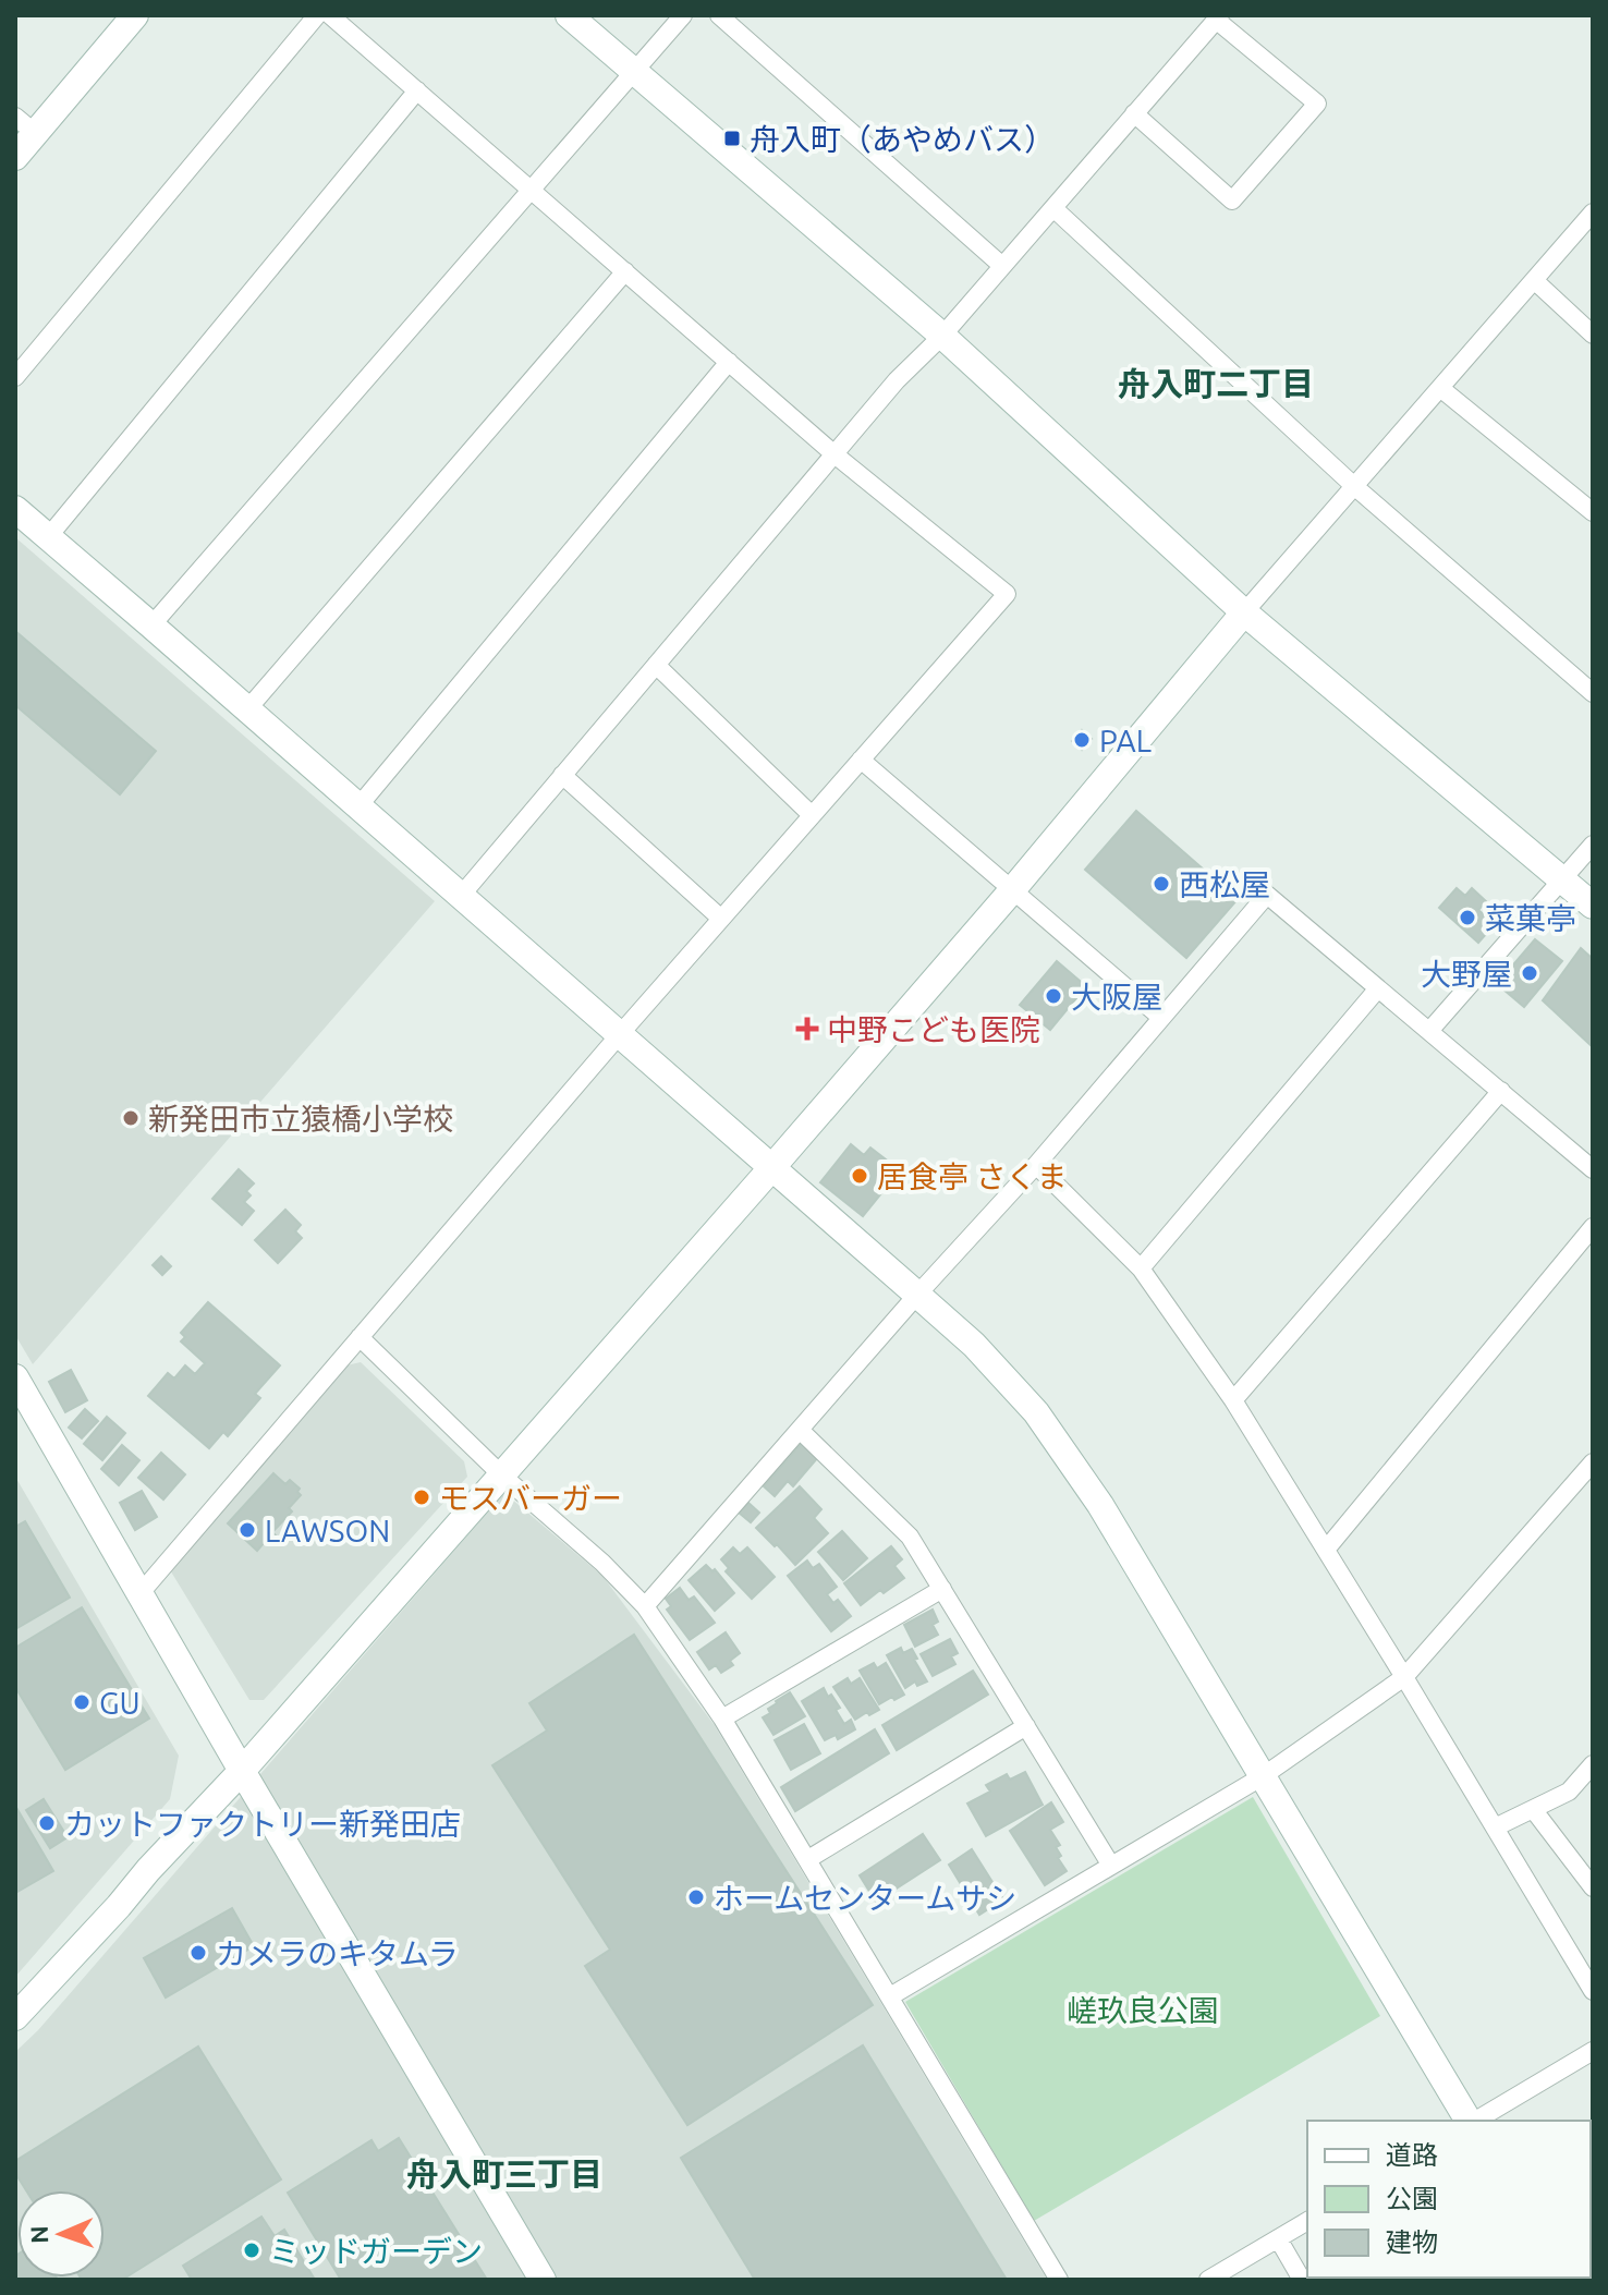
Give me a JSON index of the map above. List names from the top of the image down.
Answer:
{
  "districts": ["舟入町二丁目", "舟入町三丁目"],
  "parks": ["嵯玖良公園"],
  "places": {
    "transit": ["舟入町（あやめバス）"],
    "other": [
      "PAL",
      "西松屋",
      "菜菓亭",
      "大野屋",
      "大阪屋",
      "新発田市立猿橋小学校",
      "居食亭 さくま",
      "モスバーガー",
      "LAWSON",
      "GU",
      "カットファクトリー新発田店",
      "ホームセンタームサシ",
      "カメラのキタムラ",
      "ミッドガーデン"
    ],
    "health": ["中野こども医院"]
  },
  "legend": ["道路", "公園", "建物"],
  "north": "left"
}
